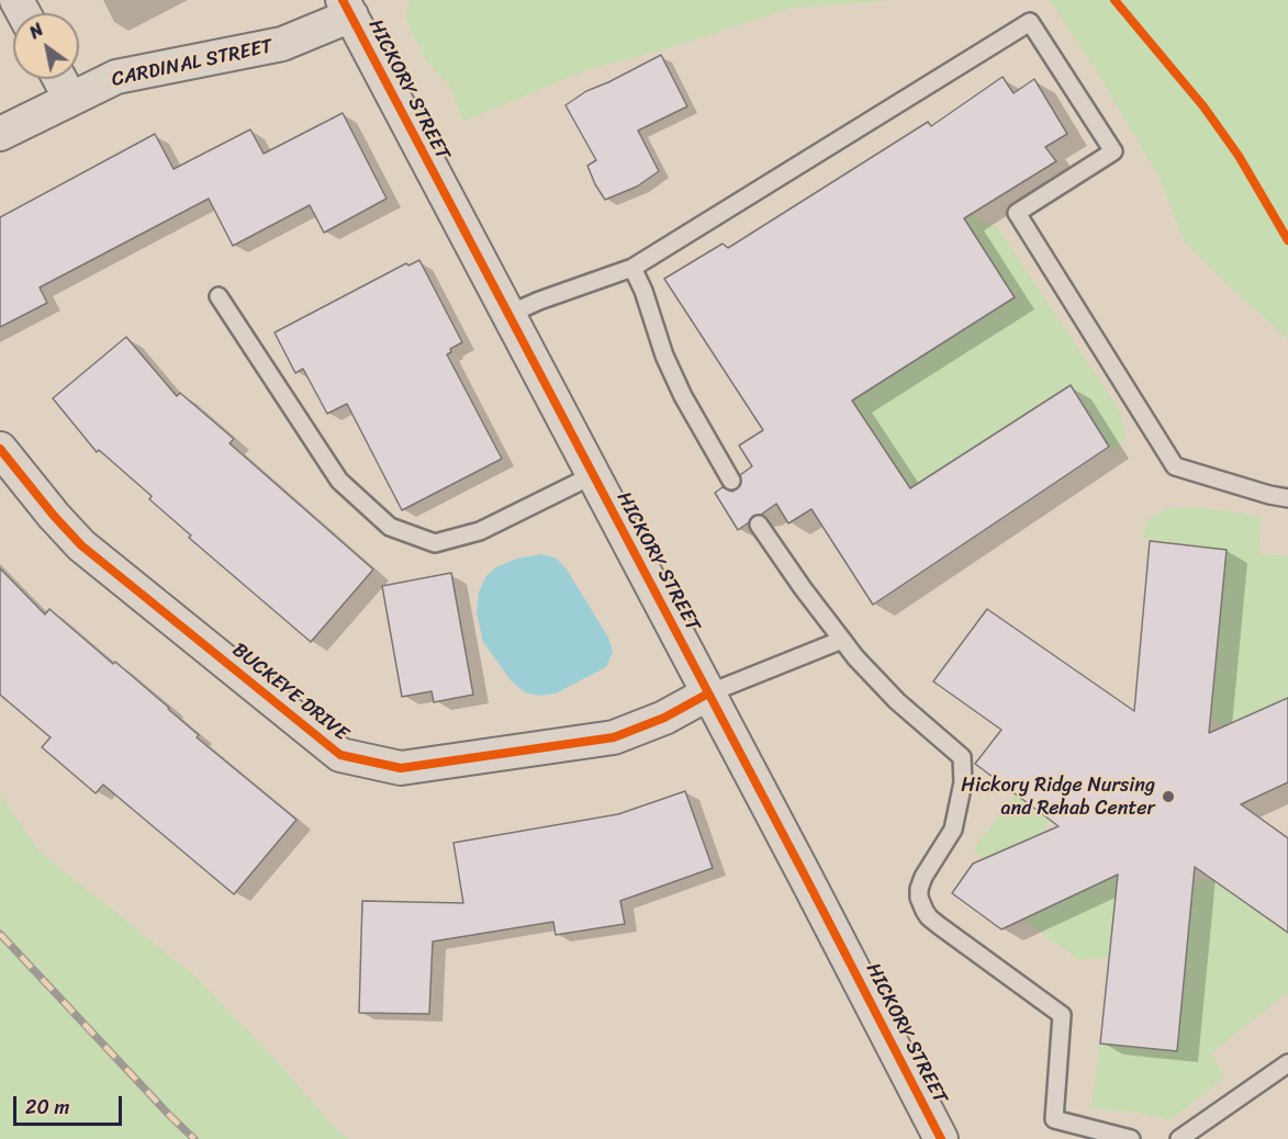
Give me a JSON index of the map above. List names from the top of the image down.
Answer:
{
  "streets": {
    "street": ["CARDINAL STREET", "HICKORY STREET", "BUCKEYE DRIVE"]
  },
  "crossings": [
    ["CARDINAL STREET", "HICKORY STREET"],
    ["HICKORY STREET", "BUCKEYE DRIVE"]
  ],
  "places": ["Hickory Ridge Nursing and Rehab Center"],
  "scale_bar": "20 m",
  "north": "top left"
}
